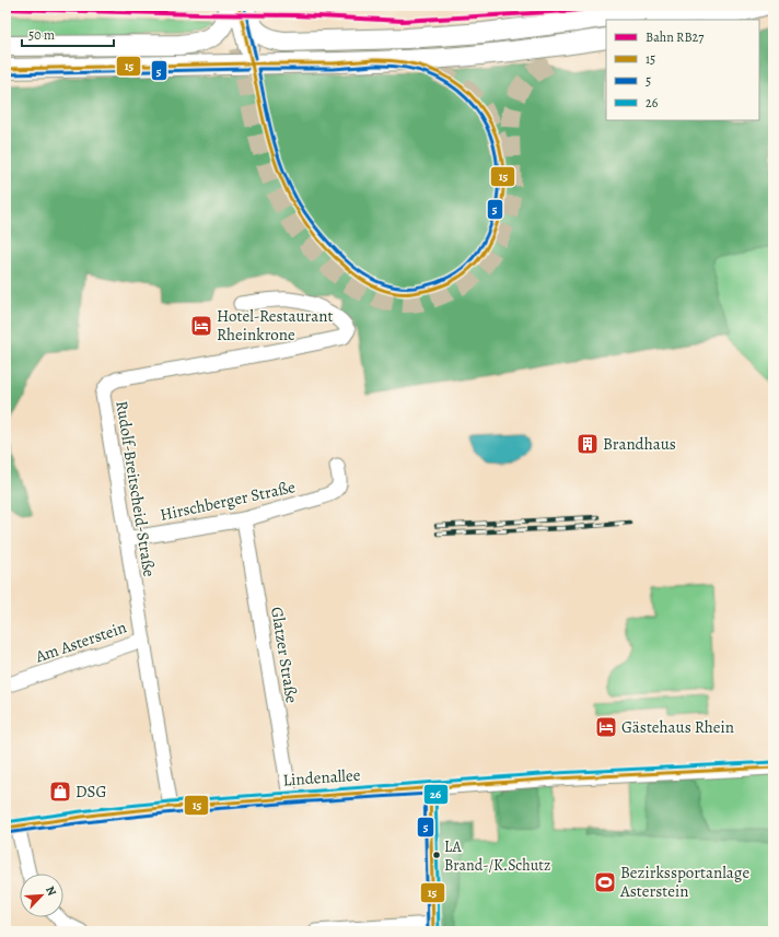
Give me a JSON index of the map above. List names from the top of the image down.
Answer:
{
  "streets": {
    "street": [
      "Rudolf-Breitscheid-Straße",
      "Hirschberger Straße",
      "Am Asterstein",
      "Glatzer Straße",
      "Lindenallee"
    ]
  },
  "crossings": [
    ["Rudolf-Breitscheid-Straße", "Hirschberger Straße"],
    ["Rudolf-Breitscheid-Straße", "Am Asterstein"],
    ["Rudolf-Breitscheid-Straße", "Lindenallee"],
    ["Hirschberger Straße", "Glatzer Straße"],
    ["Glatzer Straße", "Lindenallee"]
  ],
  "places": {
    "hotel": ["Hotel-Restaurant Rheinkrone", "Gästehaus Rhein"],
    "building": ["Brandhaus"],
    "shop": ["DSG"],
    "other": ["LA Brand-/K.Schutz"],
    "sports": ["Bezirkssportanlage Asterstein"]
  },
  "lines": [
    "rail line RB27",
    "transit line 15",
    "transit line 5",
    "transit line 26"
  ],
  "legend": [
    "Bahn RB27",
    "15",
    "5",
    "26"
  ],
  "scale_bar": "50 m",
  "north": "top right"
}
